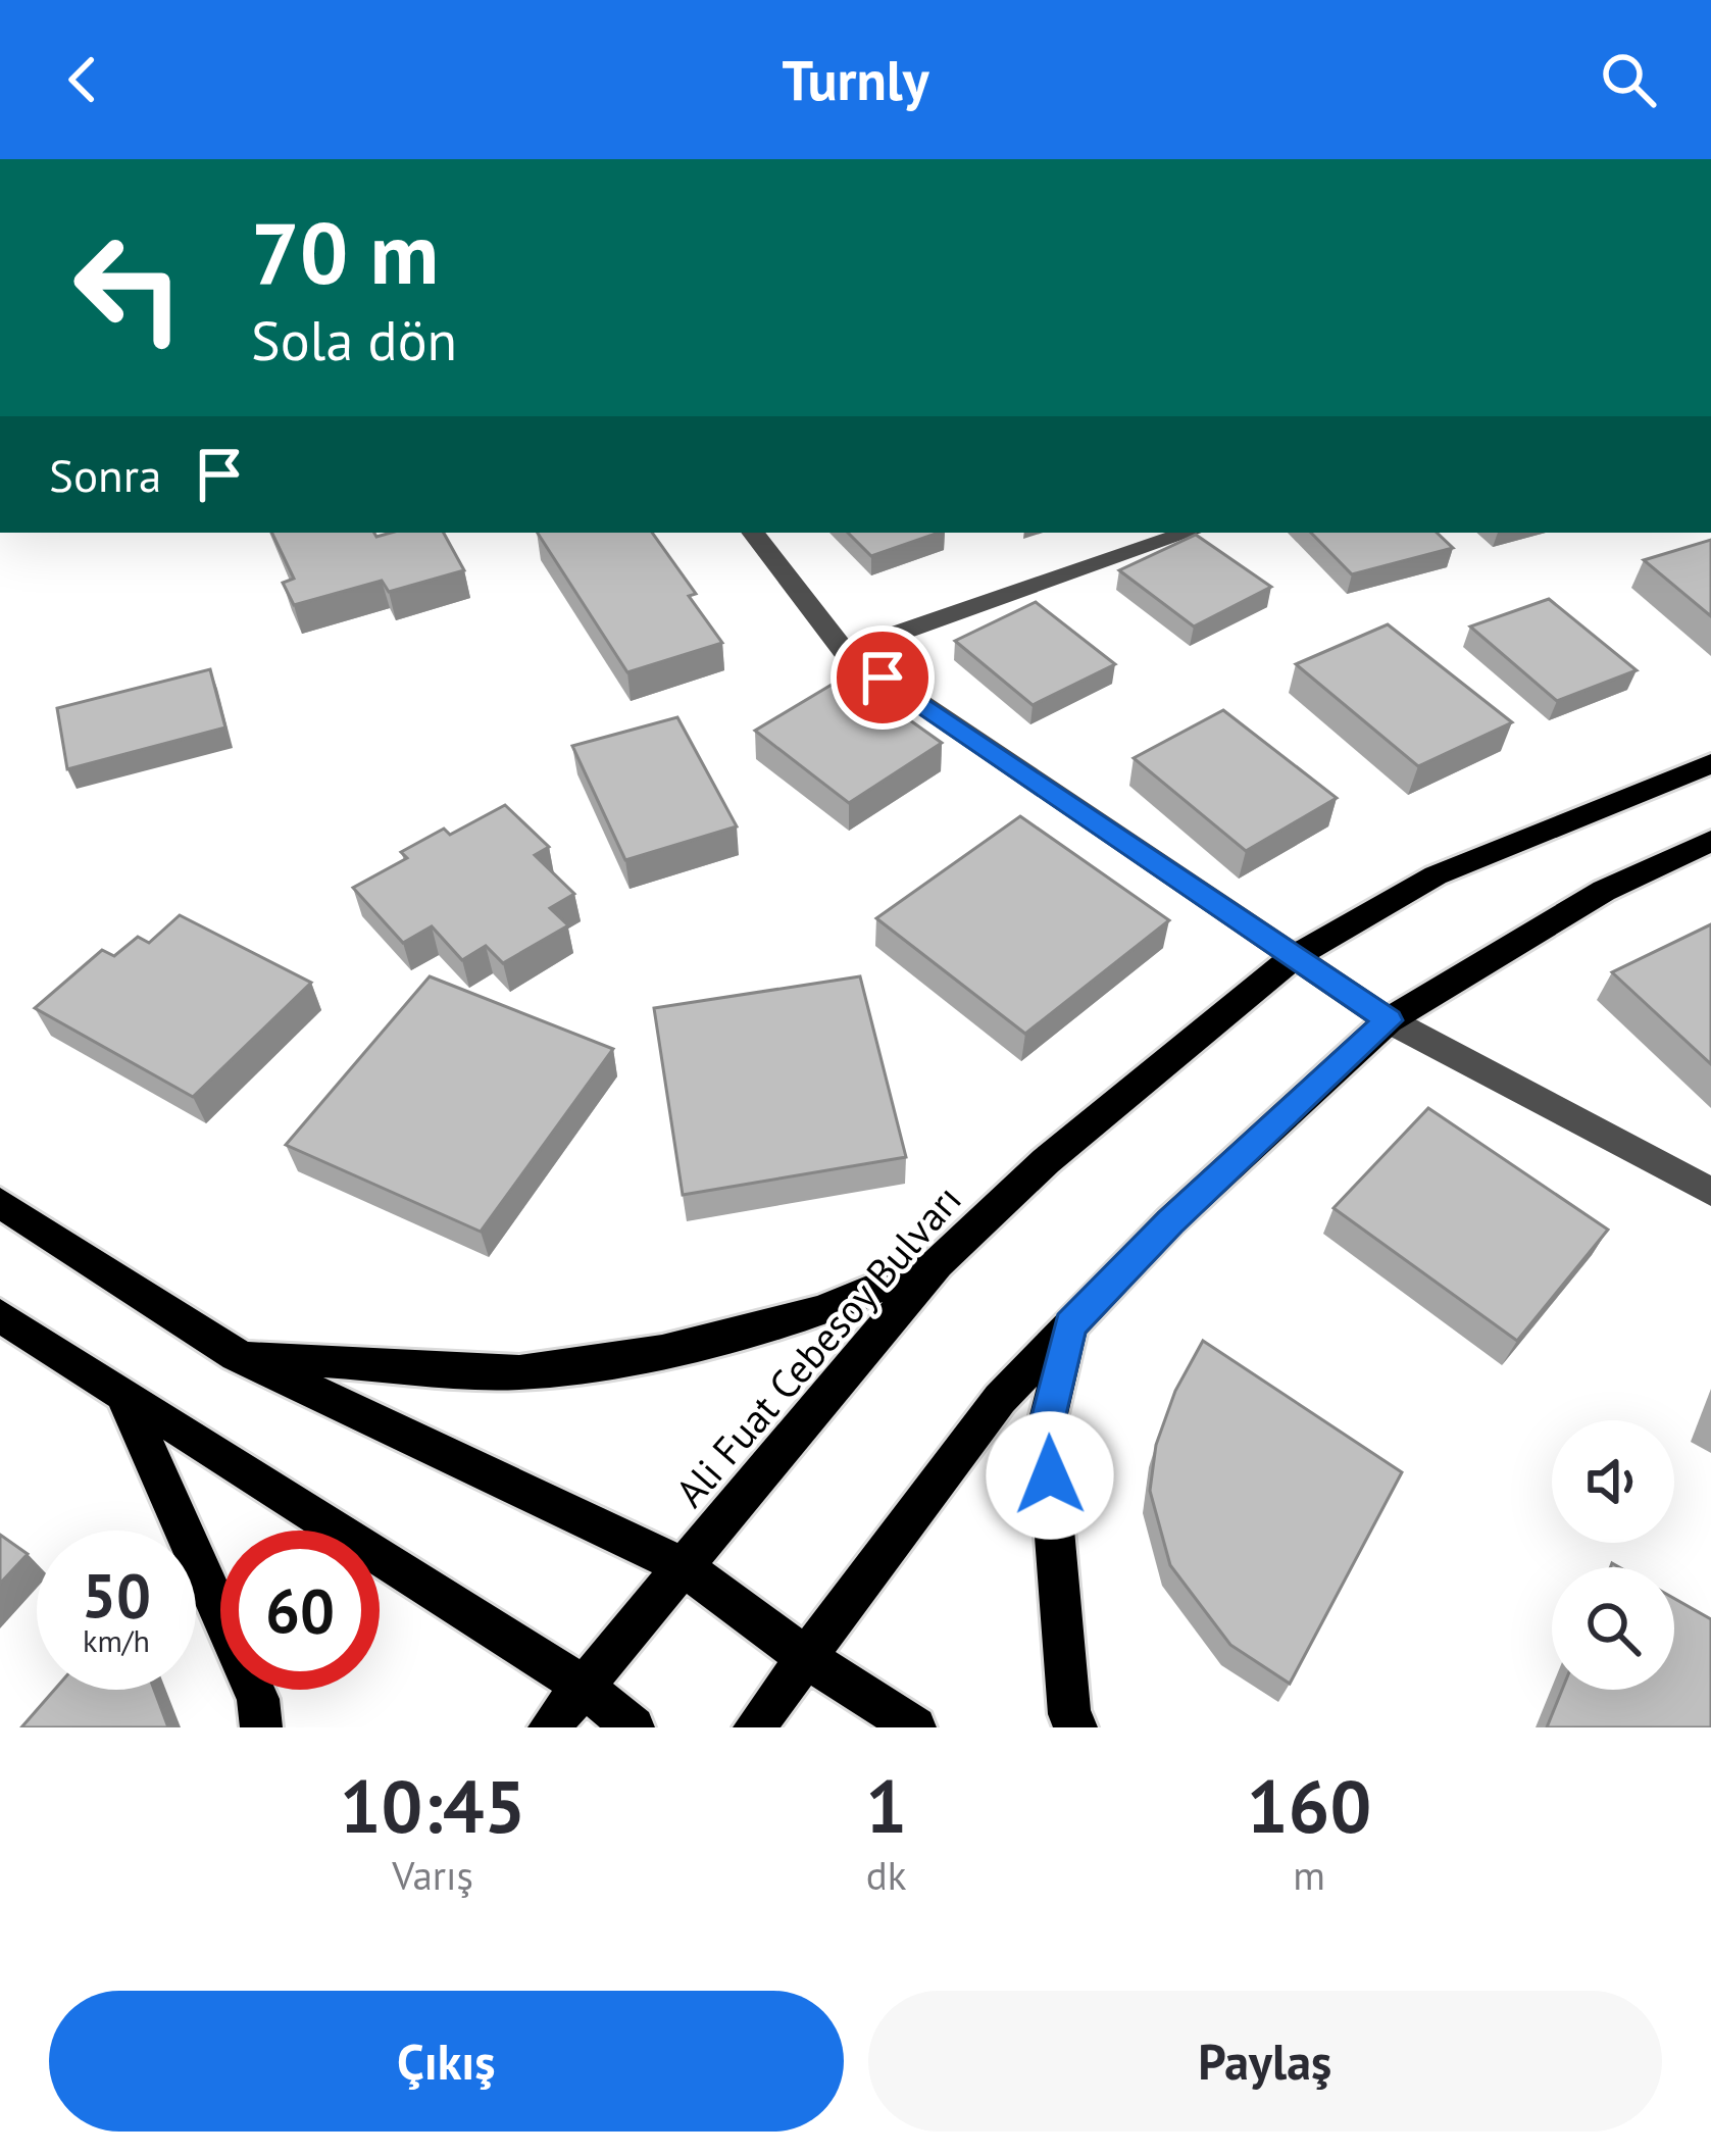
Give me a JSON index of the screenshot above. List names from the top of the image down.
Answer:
{
  "streets": {
    "main road": ["Ali Fuat Cebesoy Bulvarı"]
  },
  "page": {
    "header": "Turnly",
    "turn": ["70 m", "Sola dön"],
    "then": "Sonra",
    "speed": "50 km/h",
    "limit": "60",
    "eta": [
      "10:45",
      "Varış",
      "1",
      "dk",
      "160",
      "m"
    ],
    "buttons": ["Çıkış", "Paylaş"]
  }
}
